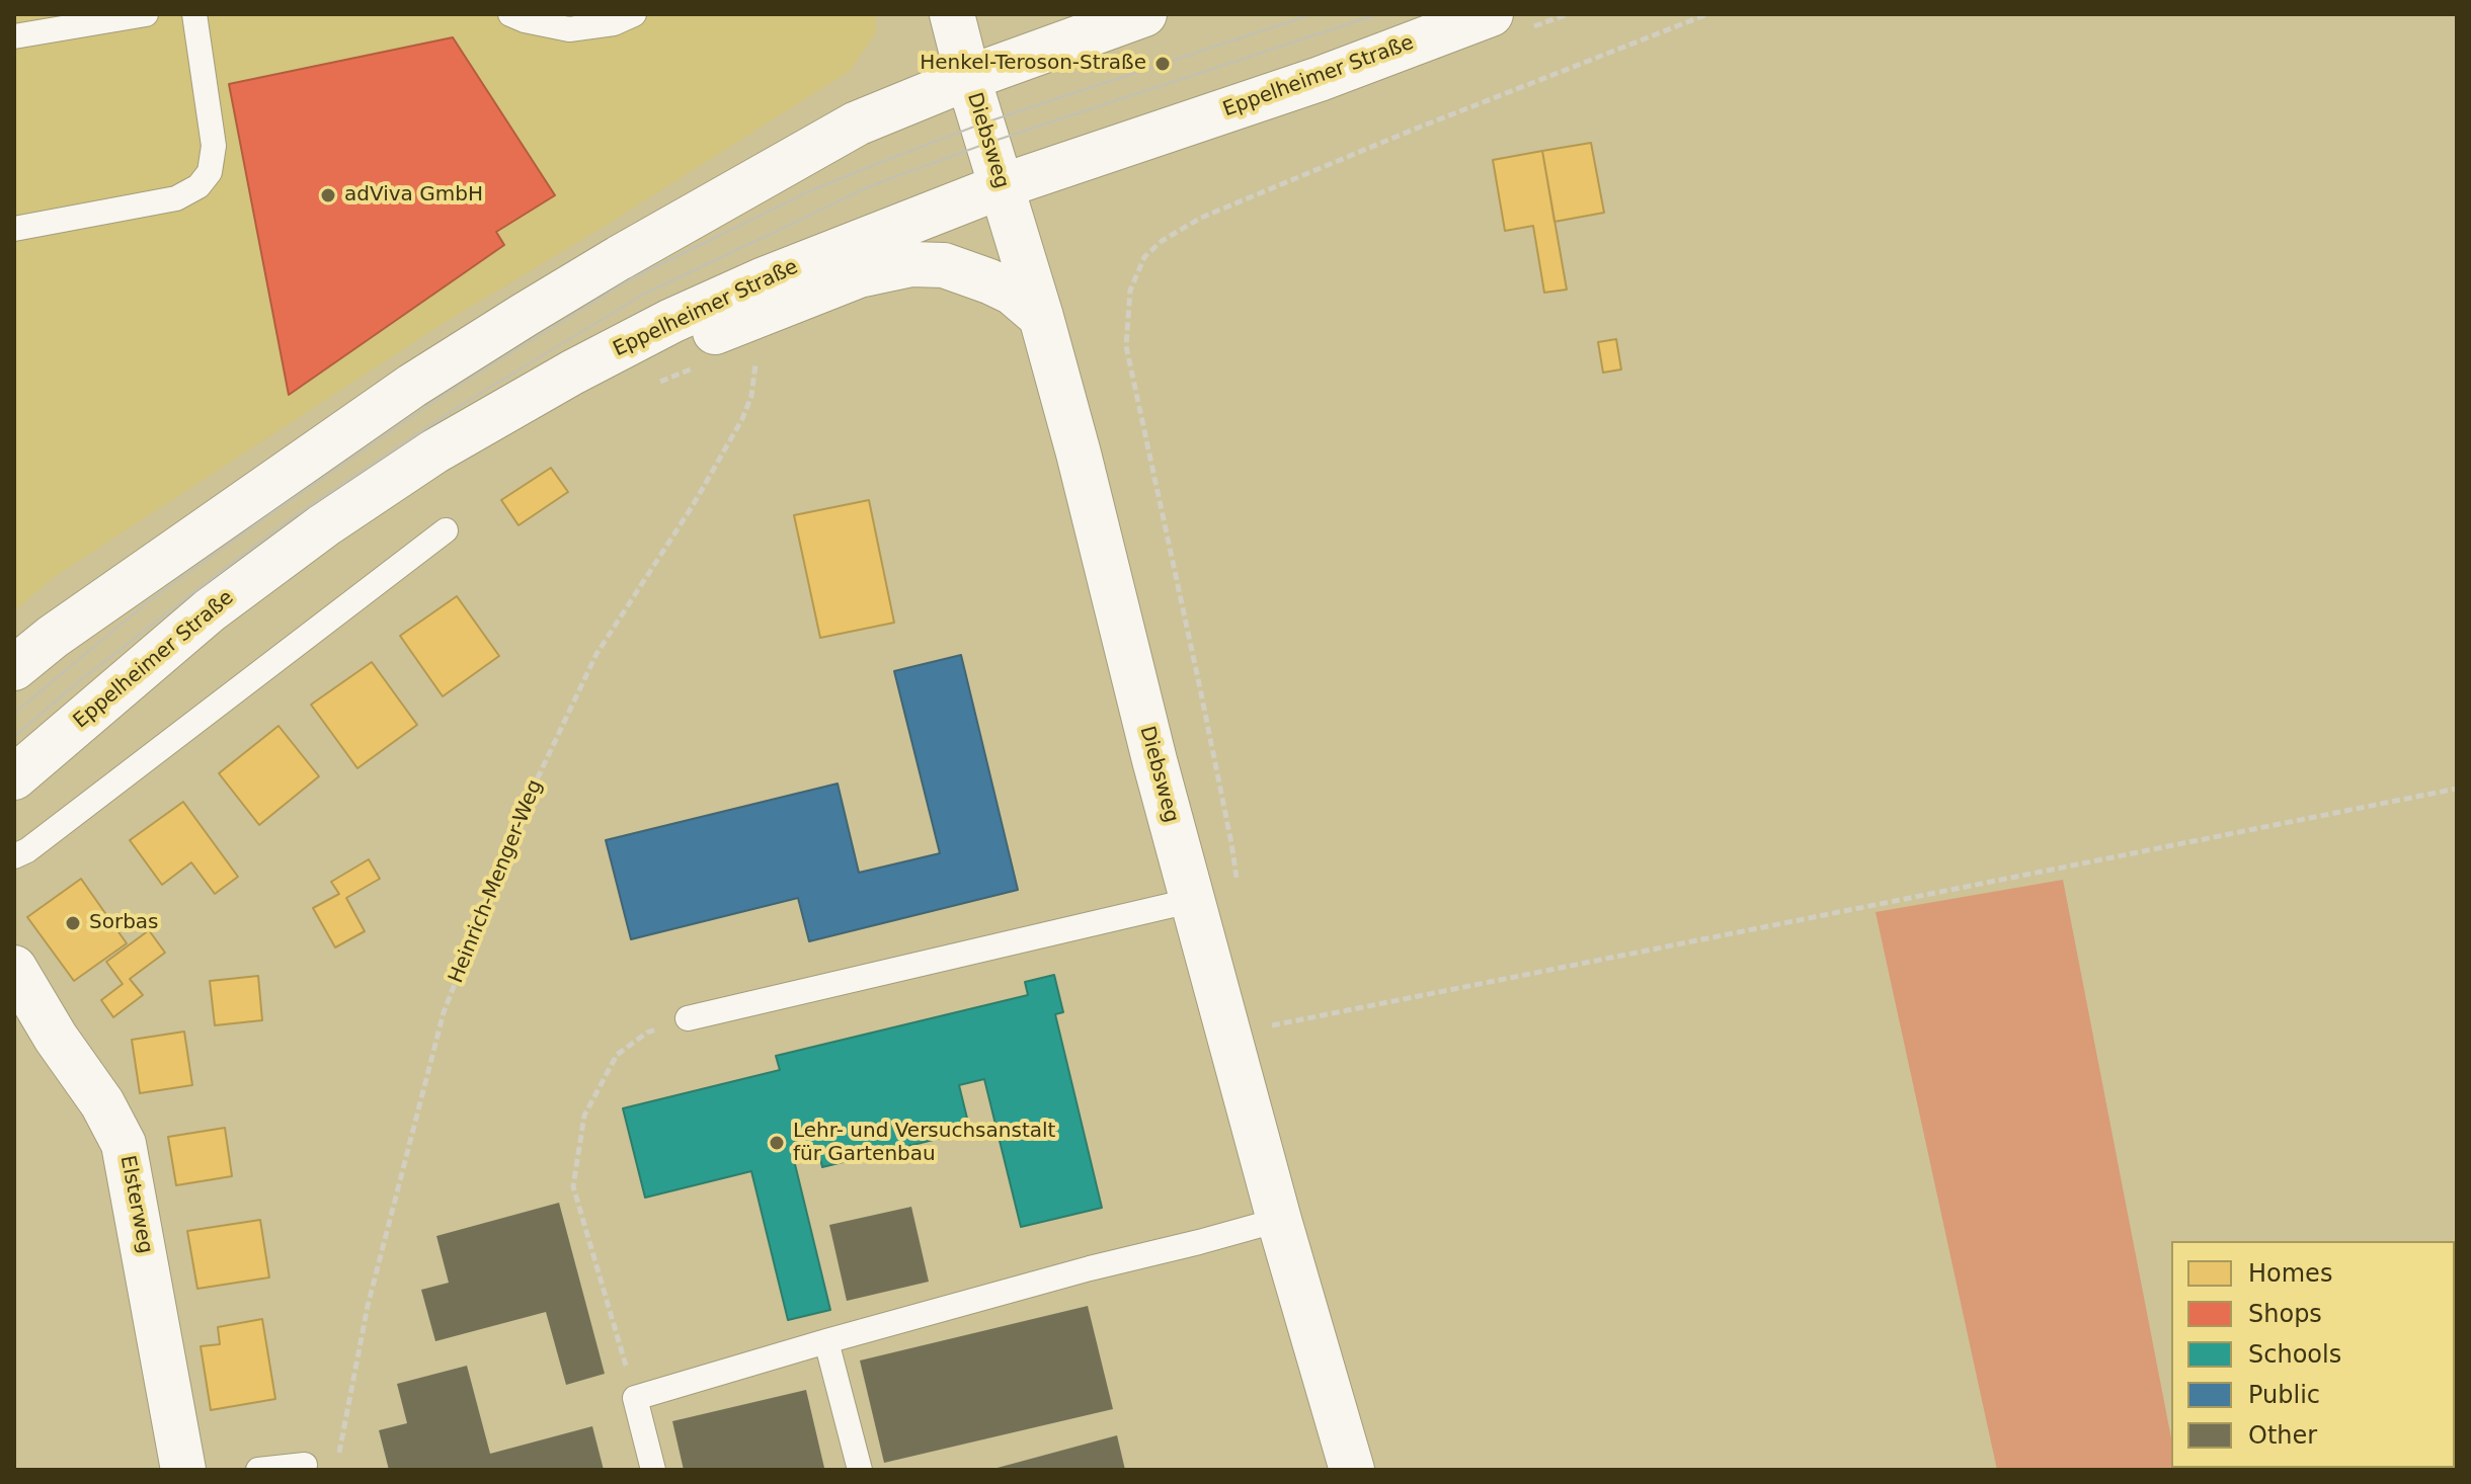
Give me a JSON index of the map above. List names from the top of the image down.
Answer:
{
  "streets": {
    "main road": ["Eppelheimer Straße", "Diebsweg", "Elsterweg"],
    "path": ["Heinrich-Menger-Weg"]
  },
  "crossings": [
    ["Eppelheimer Straße", "Diebsweg"]
  ],
  "places": [
    "Henkel-Teroson-Straße",
    "adViva GmbH",
    "Sorbas",
    "Lehr- und Versuchsanstalt für Gartenbau"
  ],
  "legend": [
    "Homes",
    "Shops",
    "Schools",
    "Public",
    "Other"
  ]
}
